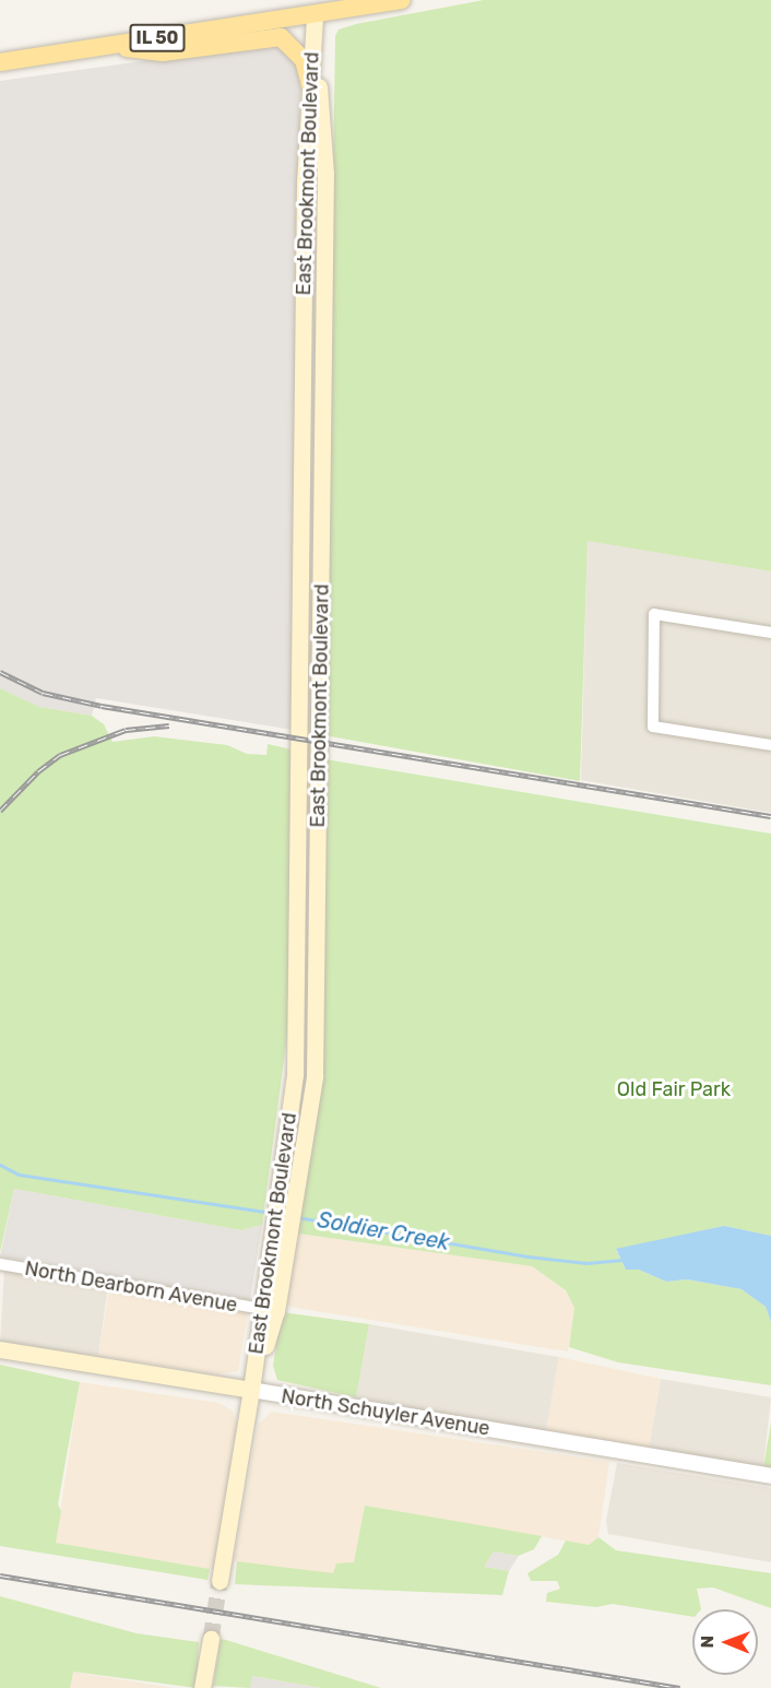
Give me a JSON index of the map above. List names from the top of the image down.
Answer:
{
  "streets": {
    "main road": ["IL 50", "East Brookmont Boulevard", "North Schuyler Avenue"],
    "street": ["North Dearborn Avenue"]
  },
  "crossings": [
    ["IL 50", "East Brookmont Boulevard"],
    ["East Brookmont Boulevard", "North Dearborn Avenue"],
    ["East Brookmont Boulevard", "North Schuyler Avenue"]
  ],
  "water": ["Soldier Creek"],
  "parks": ["Old Fair Park"],
  "north": "left"
}
